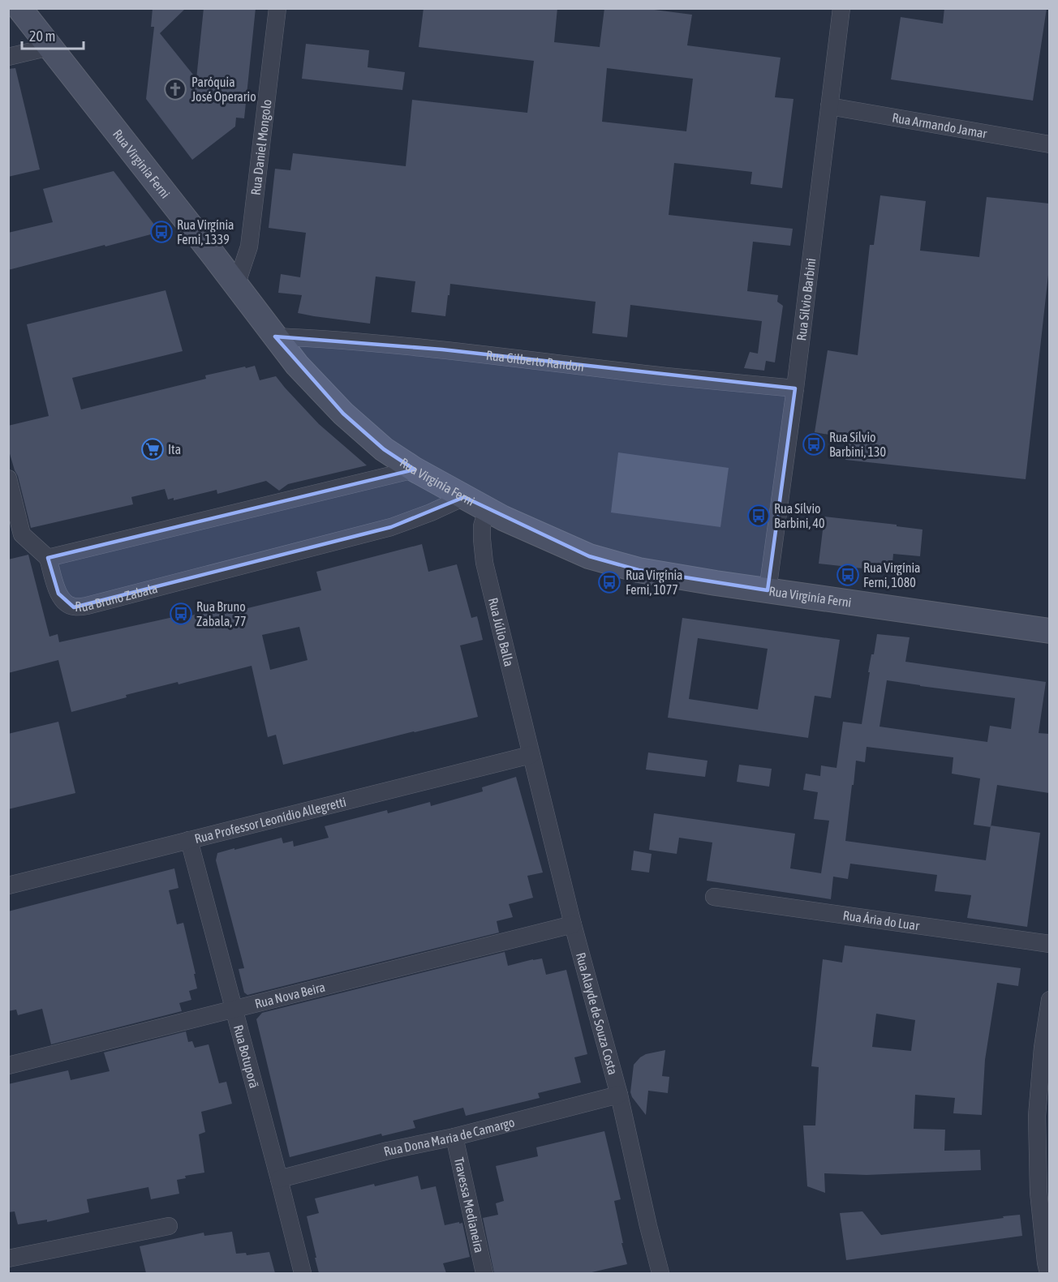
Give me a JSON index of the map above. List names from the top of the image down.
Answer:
{
  "streets": {
    "street": [
      "Rua Armando Jamar",
      "Rua Daniel Mongolo",
      "Rua Virginía Ferni",
      "Rua Silvio Barbini",
      "Rua Gilberto Randon",
      "Rua Bruno Zabala",
      "Rua Júlio Balla",
      "Rua Professor Leonídio Allegretti",
      "Rua Ária do Luar",
      "Rua Nova Beira",
      "Rua Alayde de Souza Costa",
      "Rua Botuporã",
      "Rua Dona Maria de Camargo",
      "Travessa Medianeira"
    ]
  },
  "crossings": [
    ["Rua Armando Jamar", "Rua Silvio Barbini"],
    ["Rua Daniel Mongolo", "Rua Virginía Ferni"],
    ["Rua Virginía Ferni", "Rua Silvio Barbini"],
    ["Rua Virginía Ferni", "Rua Gilberto Randon"],
    ["Rua Virginía Ferni", "Rua Bruno Zabala"],
    ["Rua Virginía Ferni", "Rua Júlio Balla"],
    ["Rua Silvio Barbini", "Rua Gilberto Randon"],
    ["Rua Júlio Balla", "Rua Professor Leonídio Allegretti"],
    ["Rua Júlio Balla", "Rua Alayde de Souza Costa"],
    ["Rua Professor Leonídio Allegretti", "Rua Alayde de Souza Costa"],
    ["Rua Professor Leonídio Allegretti", "Rua Botuporã"],
    ["Rua Nova Beira", "Rua Alayde de Souza Costa"],
    ["Rua Nova Beira", "Rua Botuporã"],
    ["Rua Alayde de Souza Costa", "Rua Dona Maria de Camargo"],
    ["Rua Botuporã", "Rua Dona Maria de Camargo"],
    ["Rua Dona Maria de Camargo", "Travessa Medianeira"]
  ],
  "places": {
    "church": ["Paróquia José Operario"],
    "bus stop": [
      "Rua Virgínia Ferni, 1339",
      "Rua Sílvio Barbini, 130",
      "Rua Sílvio Barbini, 40",
      "Rua Virgínia Ferni, 1080",
      "Rua Virgínia Ferni, 1077",
      "Rua Bruno Zabala, 77"
    ],
    "supermarket": ["Ita"]
  },
  "scale_bar": "20 m"
}
